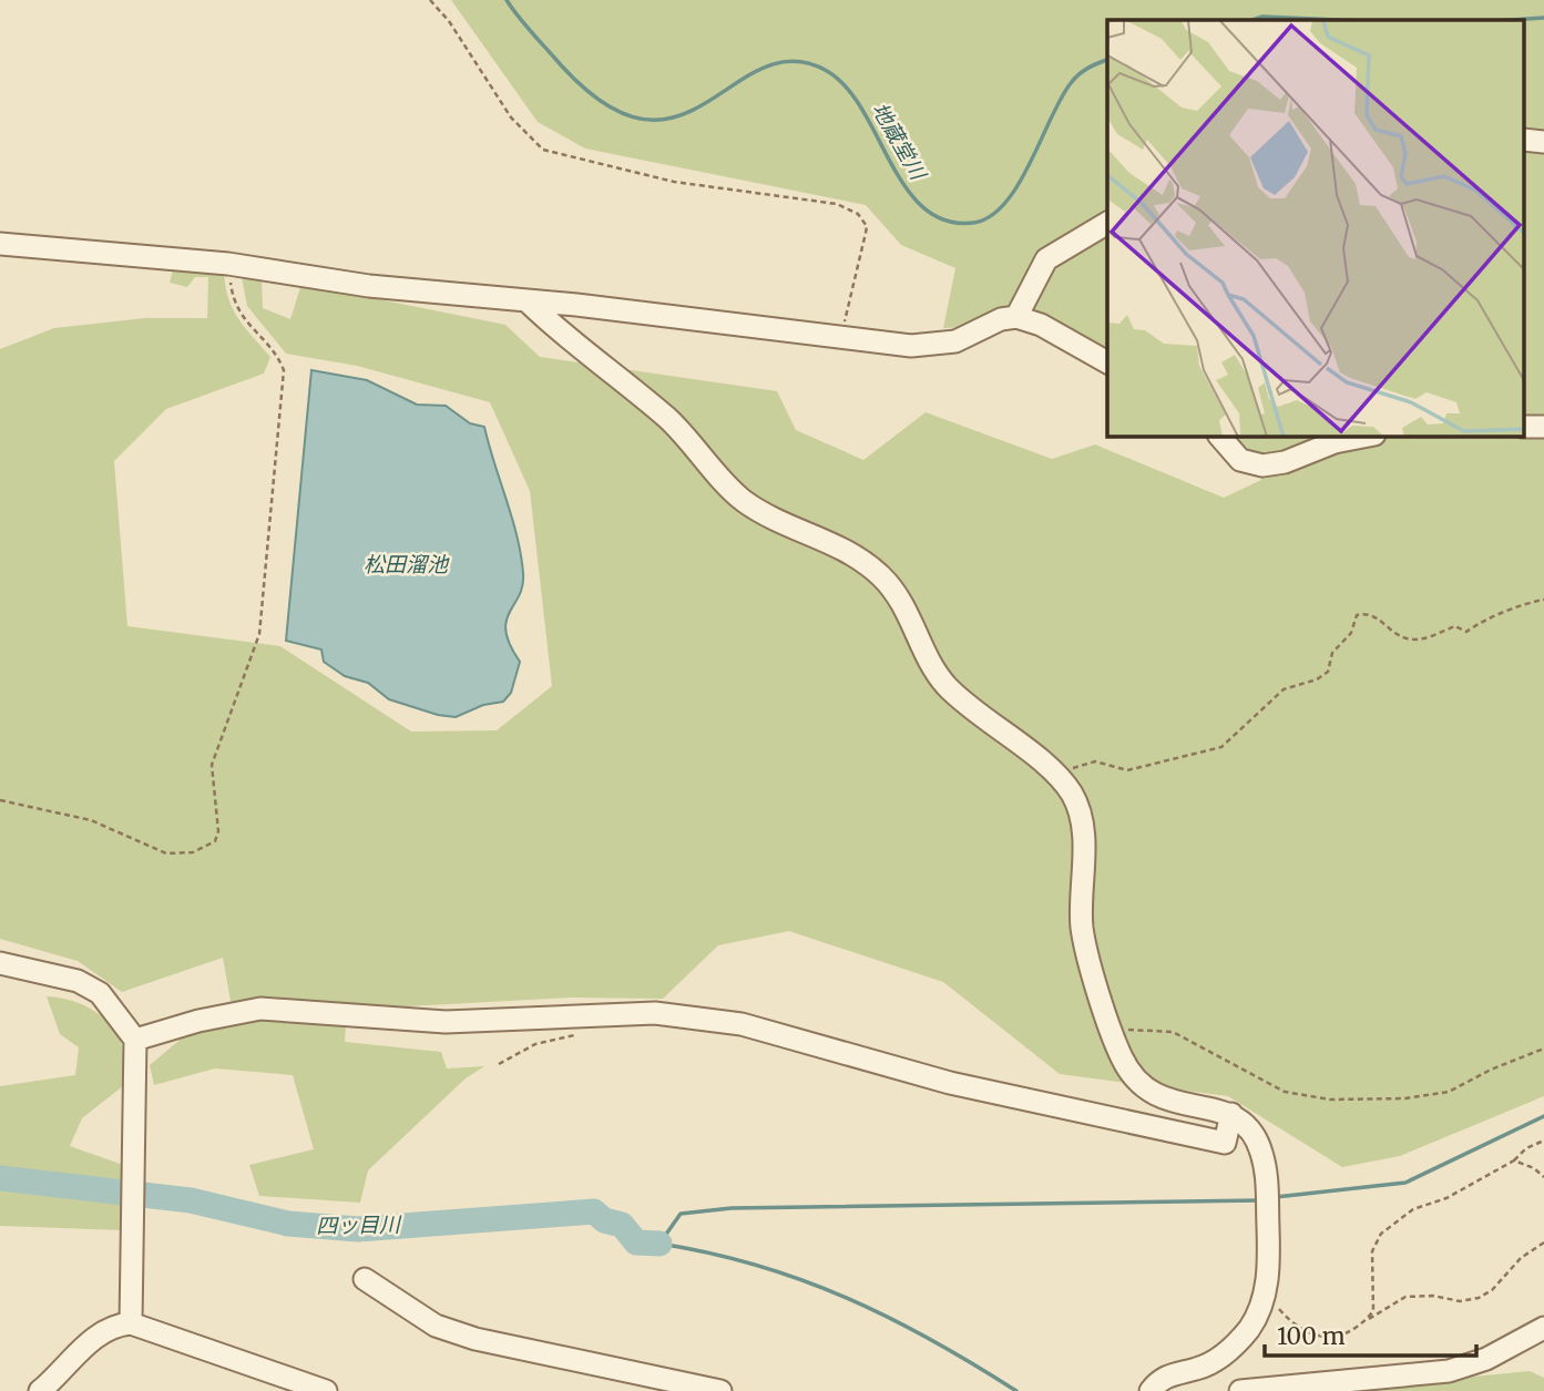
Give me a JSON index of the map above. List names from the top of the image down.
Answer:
{
  "water": ["地蔵堂川", "松田溜池", "四ッ目川"],
  "scale_bar": "100 m"
}
